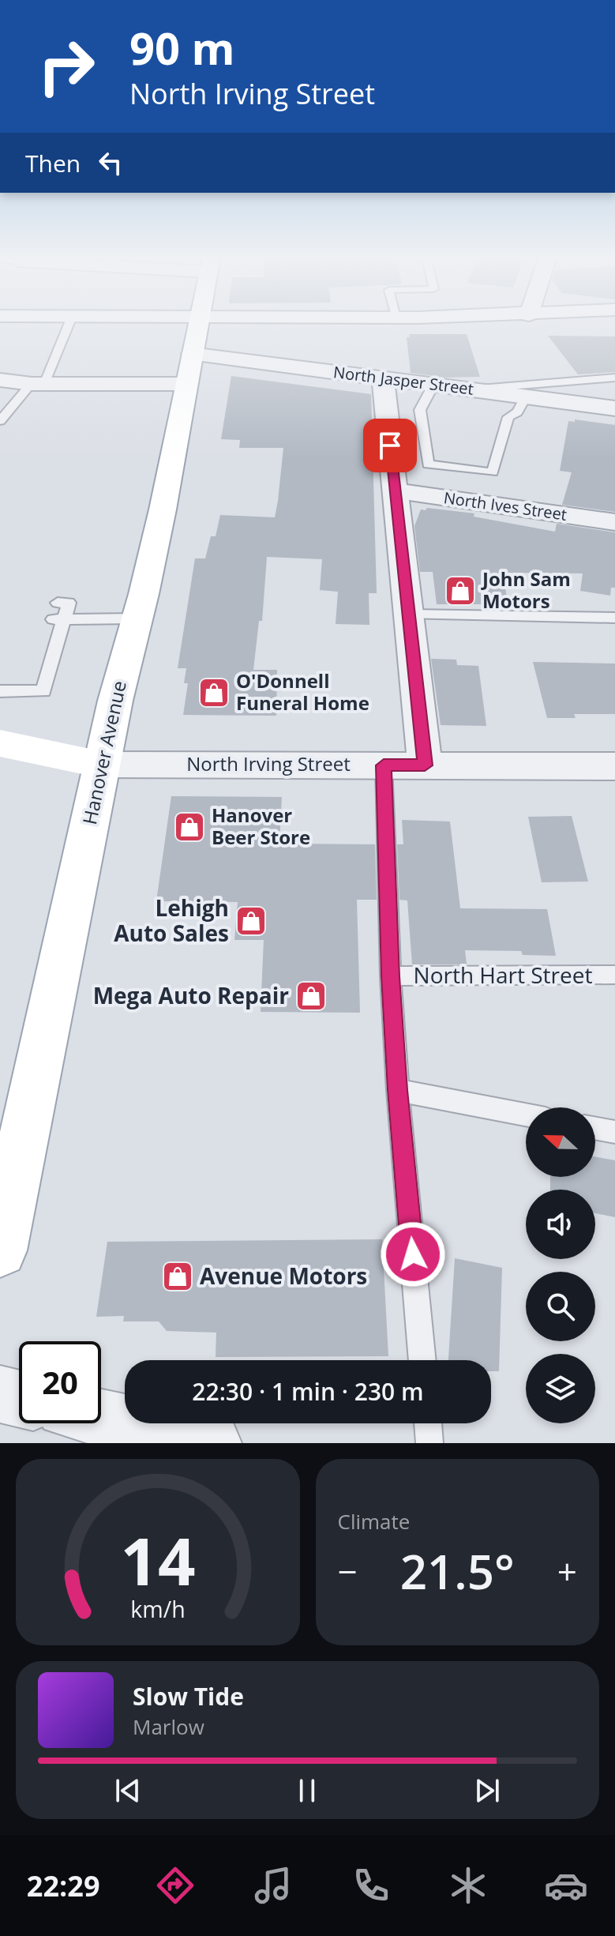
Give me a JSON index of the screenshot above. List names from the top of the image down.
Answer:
{
  "streets": {
    "main road": ["Hanover Avenue", "North Irving Street"],
    "street": ["North Jasper Street", "North Ives Street"],
    "lane": ["North Hart Street"]
  },
  "crossings": [
    ["North Jasper Street", "Hanover Avenue"],
    ["Hanover Avenue", "North Irving Street"]
  ],
  "places": {
    "shop": [
      "John Sam Motors",
      "O'Donnell Funeral Home",
      "Hanover Beer Store",
      "Lehigh Auto Sales",
      "Mega Auto Repair",
      "Avenue Motors"
    ]
  },
  "north": "left",
  "page": {
    "turn": ["90 m", "North Irving Street"],
    "then": "Then",
    "limit": "20",
    "trip": "22:30 · 1 min · 230 m",
    "tile": "Climate",
    "heat": ["−", "21.5°", "+"],
    "song": ["Slow Tide", "Marlow"],
    "tabs": "22:29",
    "gauge": ["14", "km/h"]
  }
}
